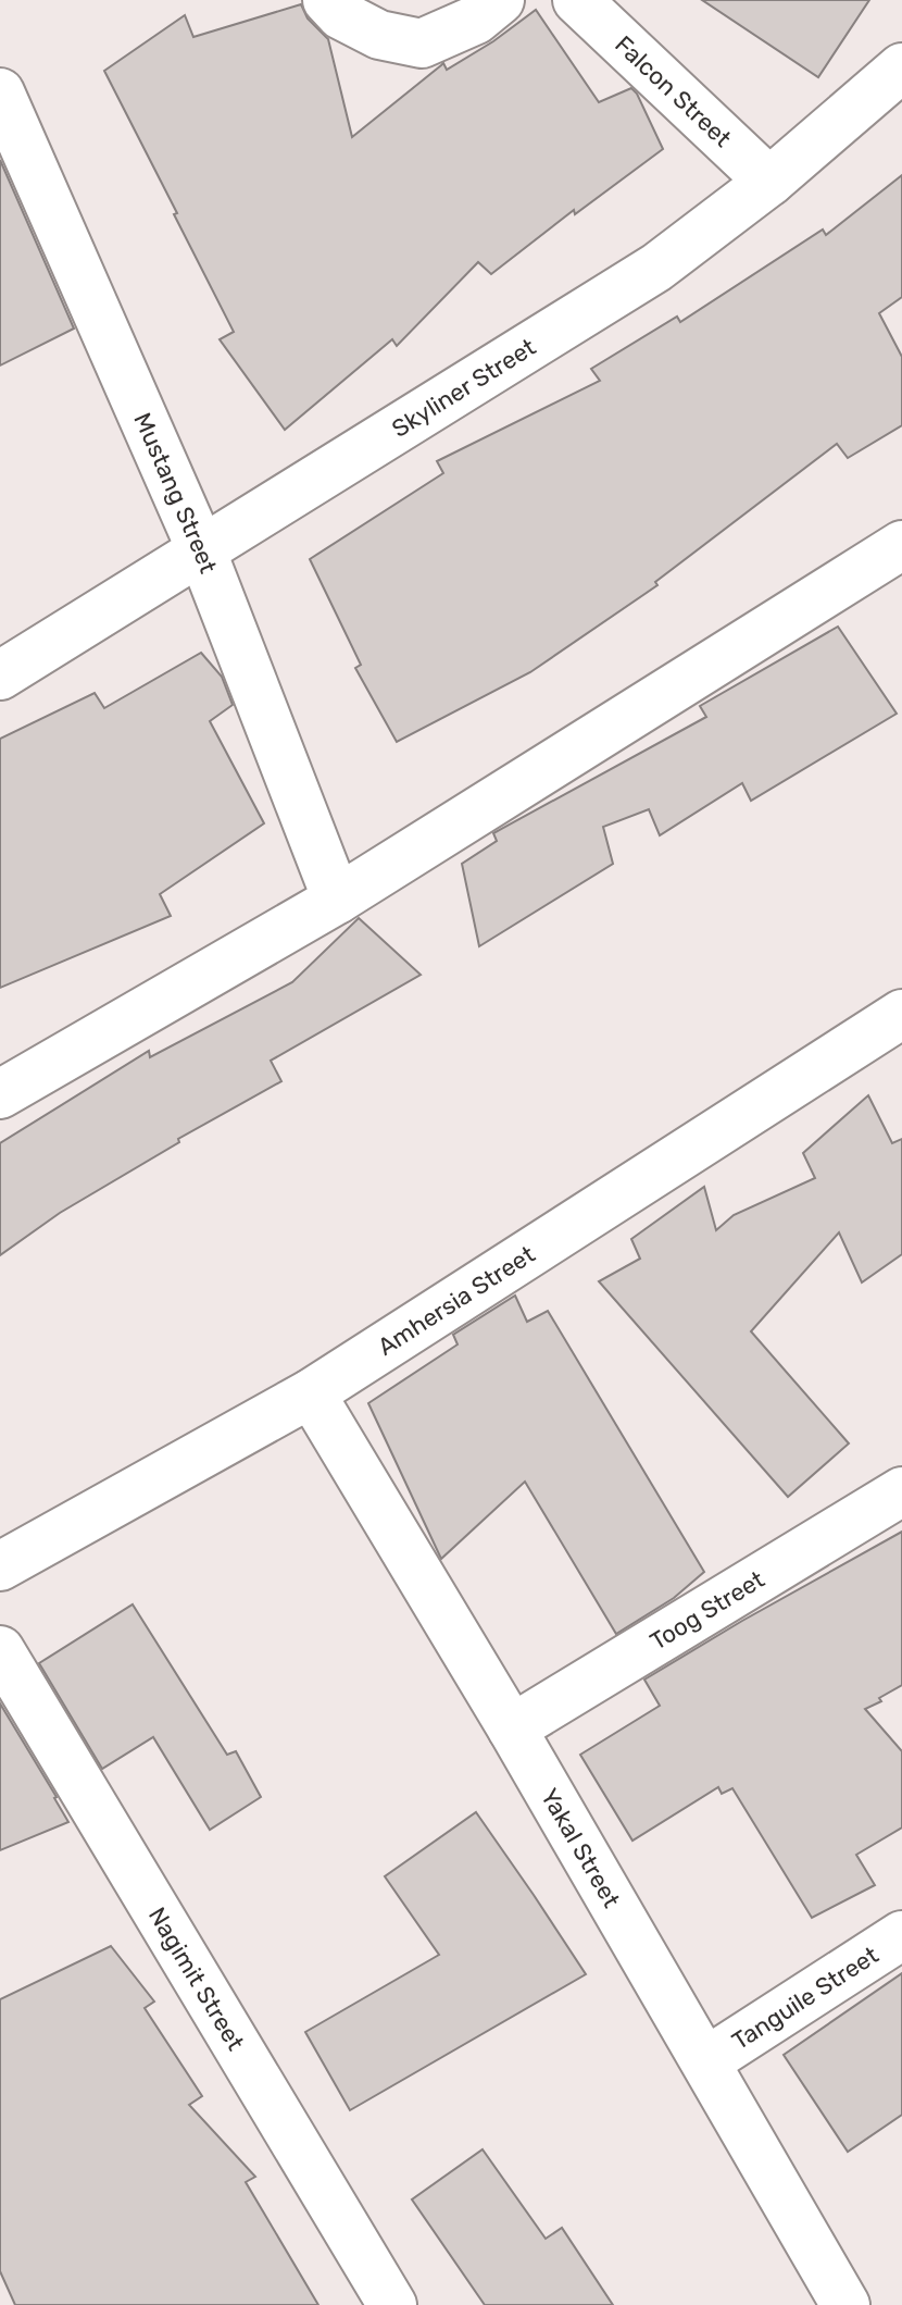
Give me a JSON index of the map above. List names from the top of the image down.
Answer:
{
  "streets": {
    "street": [
      "Falcon Street",
      "Skyliner Street",
      "Mustang Street",
      "Amhersia Street",
      "Toog Street",
      "Yakal Street",
      "Nagimit Street",
      "Tanguile Street"
    ]
  },
  "crossings": [
    ["Falcon Street", "Skyliner Street"],
    ["Skyliner Street", "Mustang Street"],
    ["Amhersia Street", "Yakal Street"],
    ["Toog Street", "Yakal Street"],
    ["Yakal Street", "Tanguile Street"]
  ]
}
